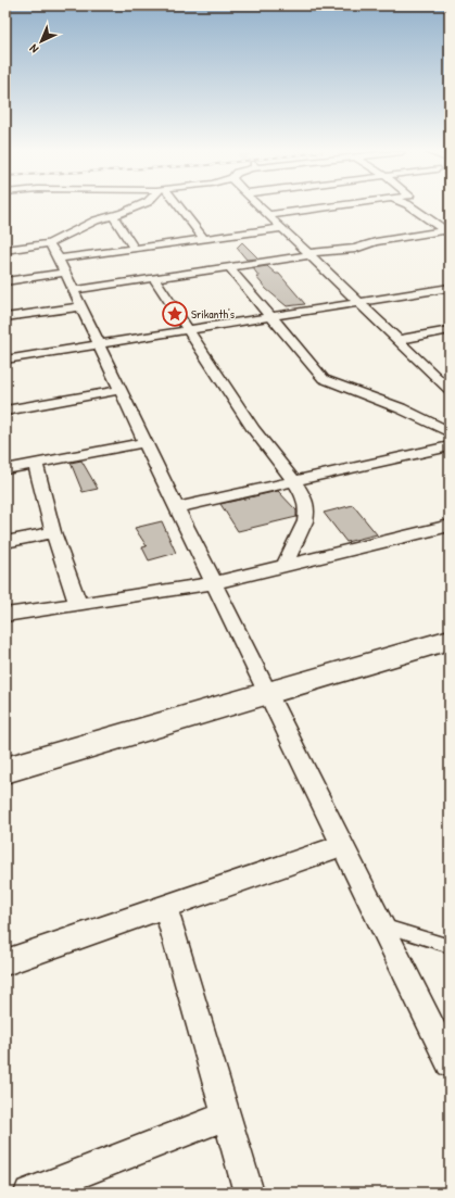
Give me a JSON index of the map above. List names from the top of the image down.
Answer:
{
  "places": {
    "place": ["Srikanth's"]
  },
  "north": "bottom left"
}
